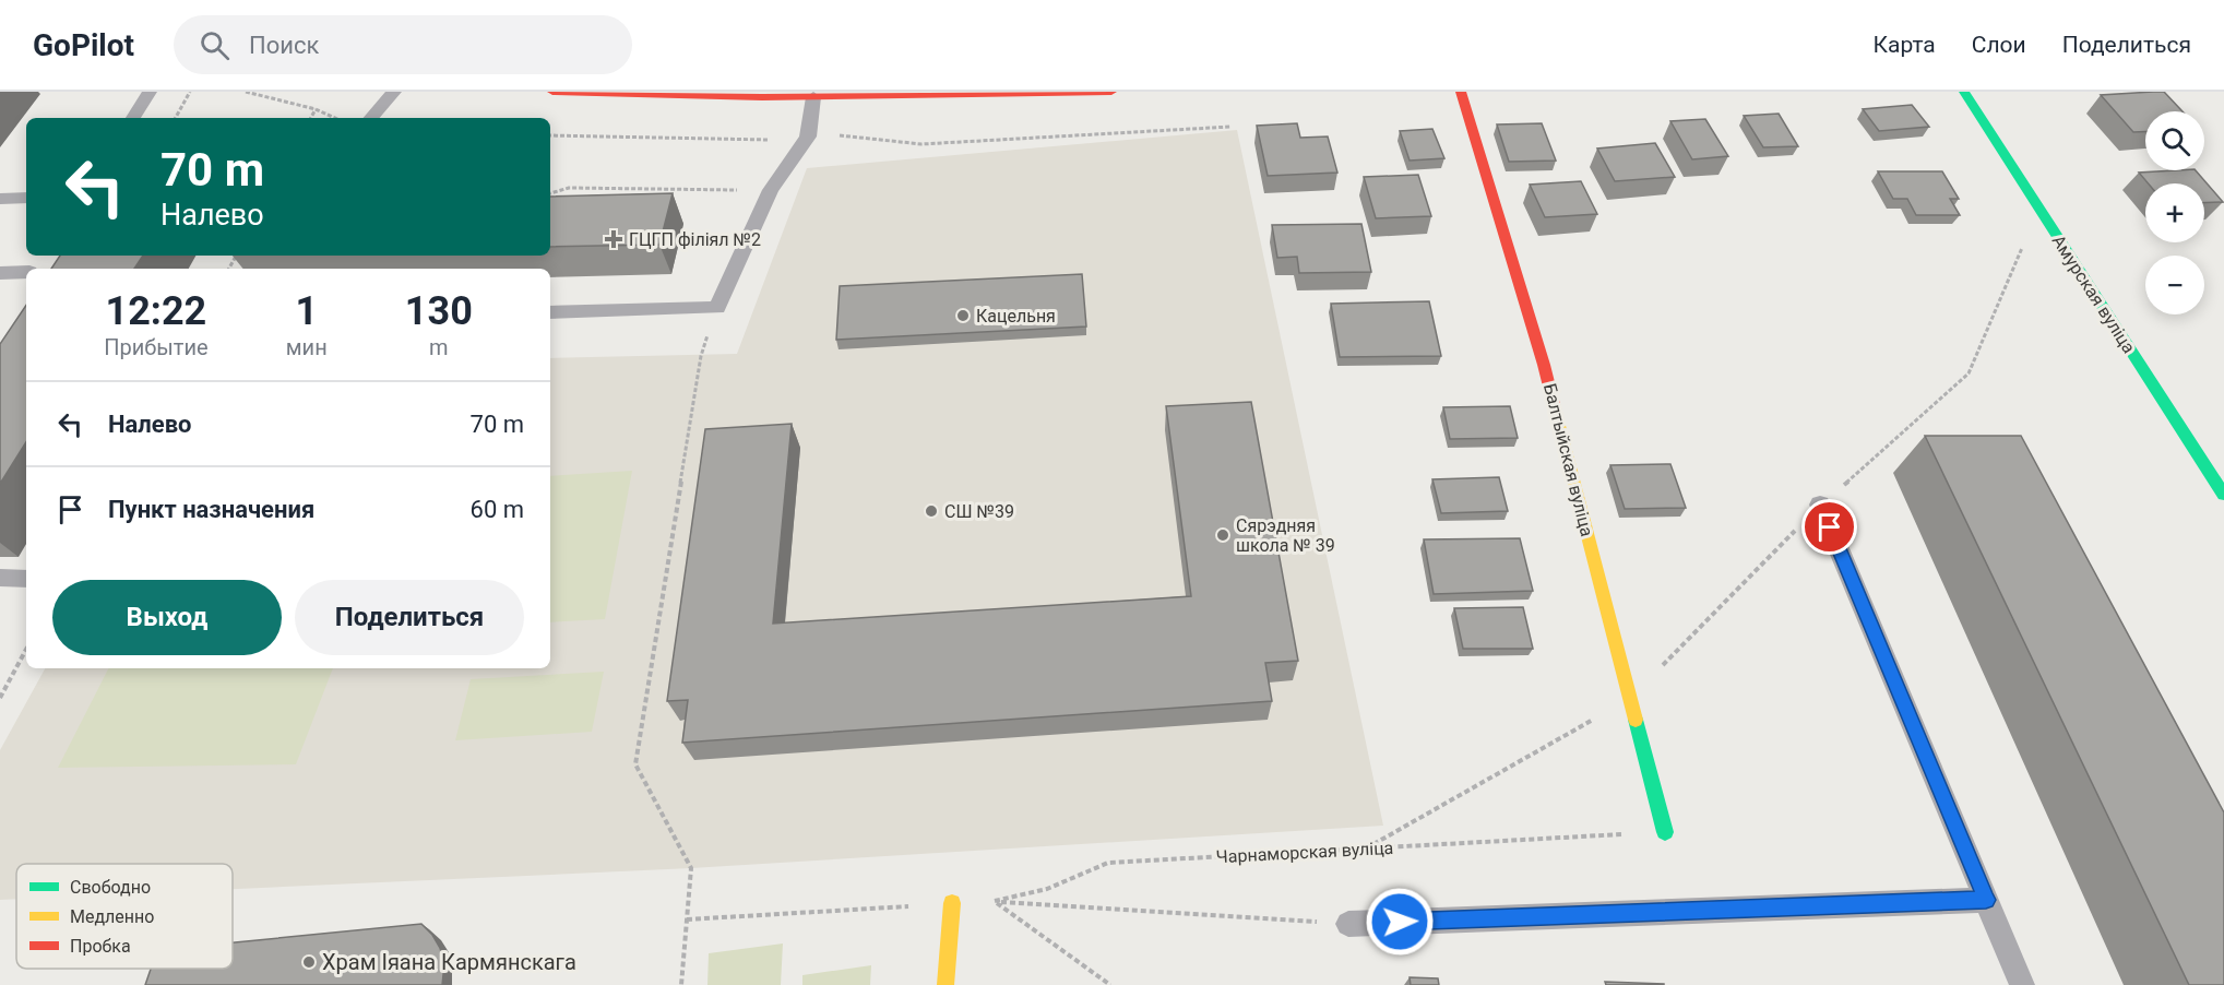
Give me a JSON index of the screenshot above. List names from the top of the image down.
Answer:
{
  "streets": {
    "street": ["Амурская вуліца", "Балтыйская вуліца"],
    "path": ["Чарнаморская вуліца"]
  },
  "crossings": [
    ["Балтыйская вуліца", "Чарнаморская вуліца"]
  ],
  "places": {
    "health": ["ГЦГП філіял №2"],
    "other": [
      "Кацельня",
      "СШ №39",
      "Сярэдняя школа № 39",
      "Храм Іяана Кармянскага"
    ]
  },
  "legend": ["Свободно", "Медленно", "Пробка"],
  "page": {
    "header": "GoPilot",
    "search": "Поиск",
    "nav": ["Карта", "Слои", "Поделиться"],
    "map_buttons": ["+", "−"],
    "turn": ["70 m", "Налево"],
    "eta": [
      "12:22",
      "Прибытие",
      "1",
      "мин",
      "130",
      "m"
    ],
    "list": [
      {
        "name": "Налево",
        "value": "70 m"
      },
      {
        "name": "Пункт назначения",
        "value": "60 m"
      }
    ],
    "buttons": ["Выход", "Поделиться"]
  }
}
